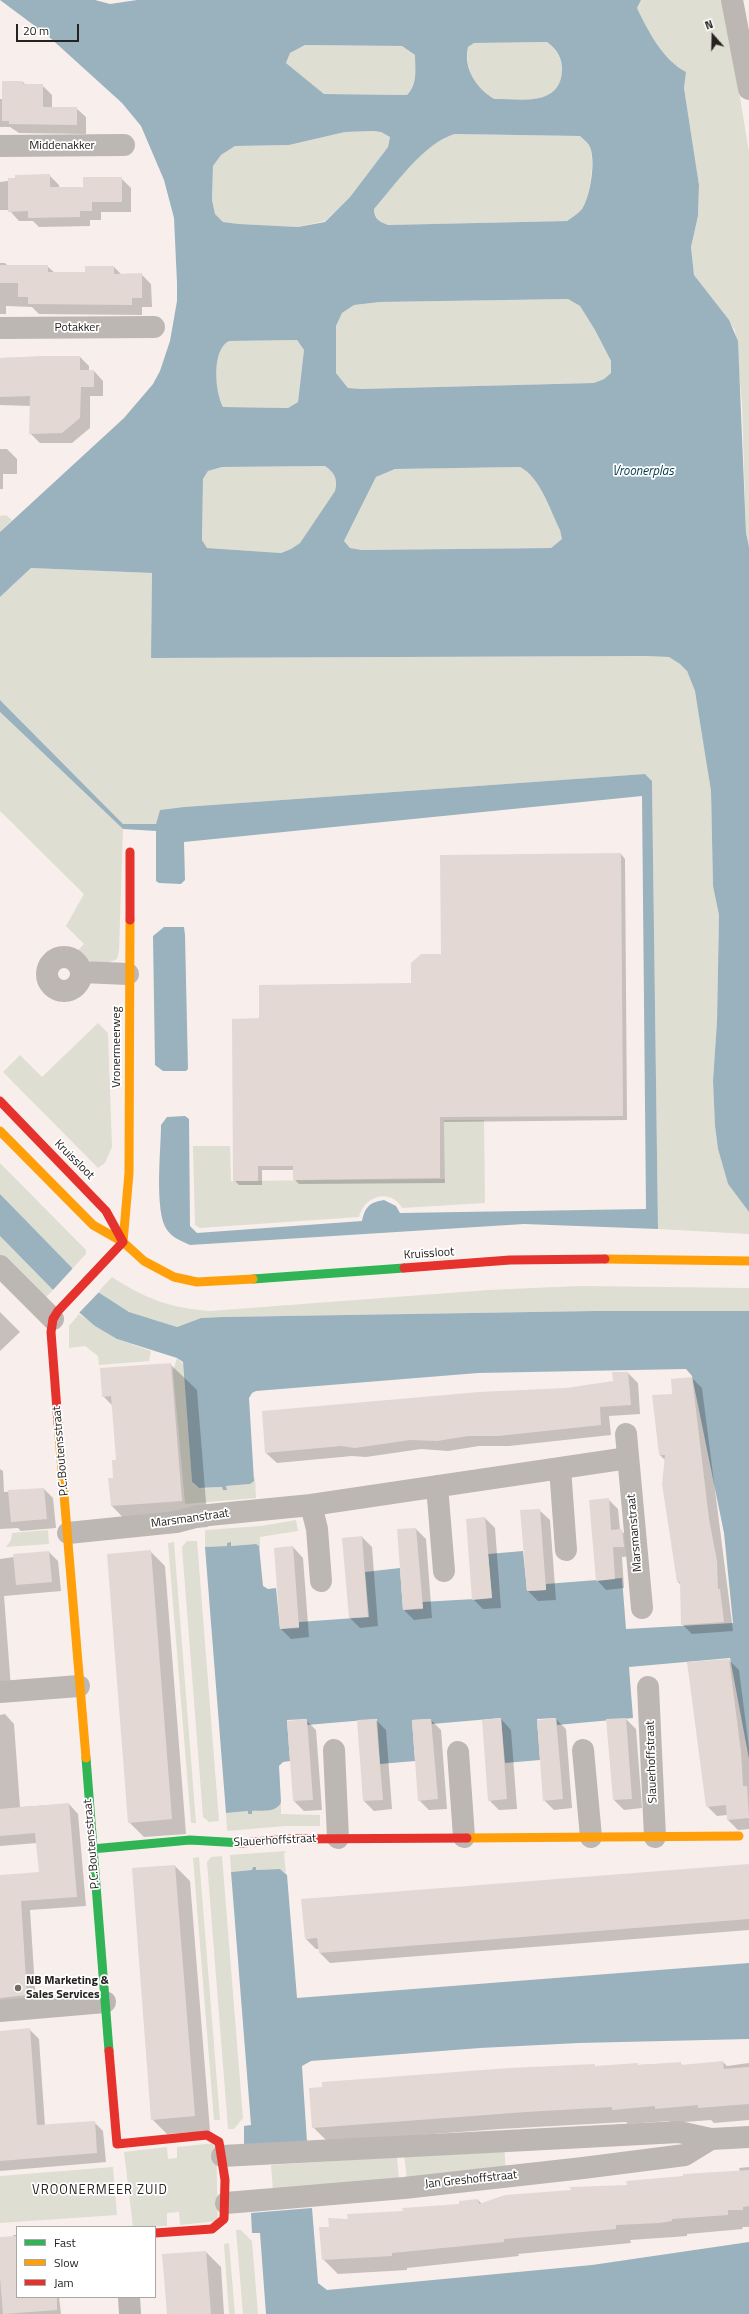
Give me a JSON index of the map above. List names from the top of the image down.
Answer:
{
  "streets": {
    "street": [
      "Middenakker",
      "Potakker",
      "Vronermeerweg",
      "Kruissloot",
      "P.C.Boutensstraat",
      "Marsmanstraat",
      "Slauerhoffstraat",
      "Jan Greshoffstraat"
    ]
  },
  "crossings": [
    ["Vronermeerweg", "Kruissloot"],
    ["P.C.Boutensstraat", "Marsmanstraat"],
    ["P.C.Boutensstraat", "Slauerhoffstraat"],
    ["P.C.Boutensstraat", "Jan Greshoffstraat"]
  ],
  "districts": ["VROONERMEER ZUID"],
  "water": ["Vroonerplas"],
  "places": ["NB Marketing & Sales Services"],
  "legend": ["Fast", "Slow", "Jam"],
  "scale_bar": "20 m",
  "north": "top"
}
